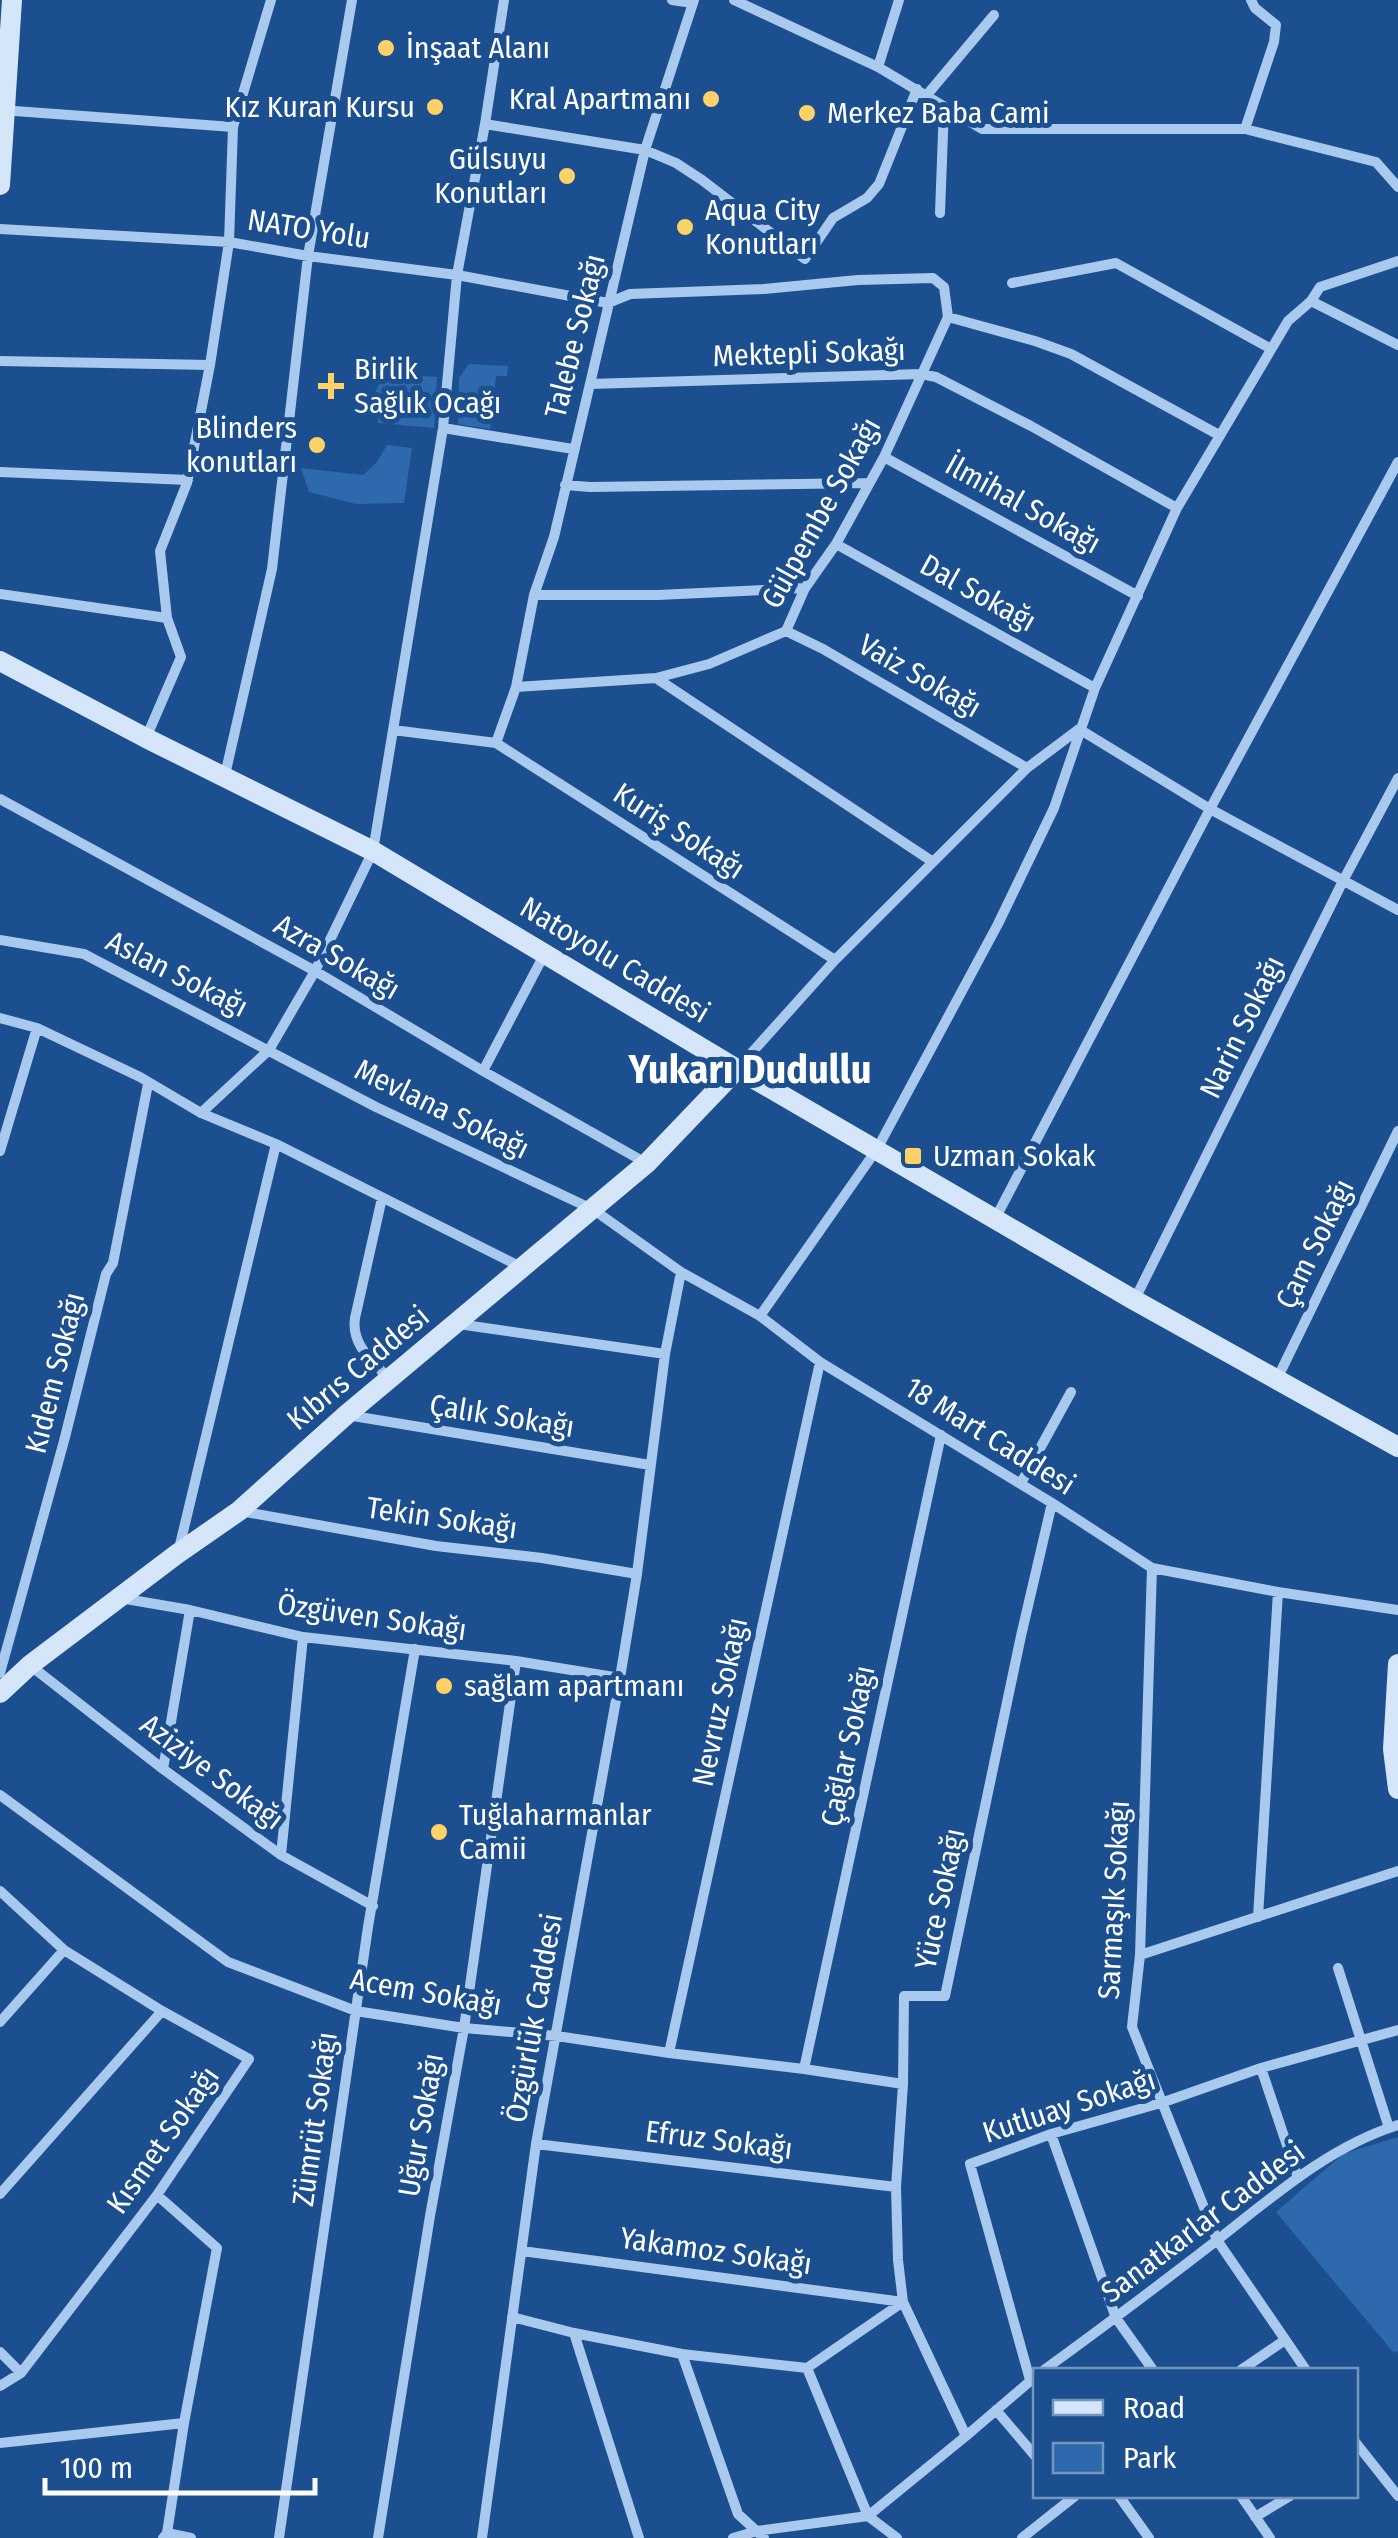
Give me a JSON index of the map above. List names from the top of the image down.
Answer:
{
  "streets": {
    "main road": ["Natoyolu Caddesi", "Kıbrıs Caddesi"],
    "street": [
      "NATO Yolu",
      "Talebe Sokağı",
      "Mektepli Sokağı",
      "İlmihal Sokağı",
      "Gülpembe Sokağı",
      "Dal Sokağı",
      "Vaiz Sokağı",
      "Kuriş Sokağı",
      "Azra Sokağı",
      "Aslan Sokağı",
      "Narin Sokağı",
      "Mevlana Sokağı",
      "Çam Sokağı",
      "Kıdem Sokağı",
      "Çalık Sokağı",
      "18 Mart Caddesi",
      "Tekin Sokağı",
      "Özgüven Sokağı",
      "Nevruz Sokağı",
      "Çağlar Sokağı",
      "Aziziye Sokağı",
      "Yüce Sokağı",
      "Sarmaşık Sokağı",
      "Acem Sokağı",
      "Özgürlük Caddesi",
      "Kutluay Sokağı",
      "Zümrüt Sokağı",
      "Uğur Sokağı",
      "Kısmet Sokağı",
      "Efruz Sokağı",
      "Sanatkarlar Caddesi",
      "Yakamoz Sokağı"
    ]
  },
  "crossings": [
    ["NATO Yolu", "Talebe Sokağı"],
    ["Talebe Sokağı", "Mektepli Sokağı"],
    ["Talebe Sokağı", "Gülpembe Sokağı"],
    ["Talebe Sokağı", "Kuriş Sokağı"],
    ["Mektepli Sokağı", "Gülpembe Sokağı"],
    ["İlmihal Sokağı", "Gülpembe Sokağı"],
    ["Gülpembe Sokağı", "Dal Sokağı"],
    ["Gülpembe Sokağı", "Vaiz Sokağı"],
    ["Azra Sokağı", "Kıbrıs Caddesi"],
    ["Natoyolu Caddesi", "Narin Sokağı"],
    ["Natoyolu Caddesi", "Çam Sokağı"],
    ["Natoyolu Caddesi", "Kıbrıs Caddesi"],
    ["Aslan Sokağı", "Mevlana Sokağı"],
    ["Mevlana Sokağı", "Kıbrıs Caddesi"],
    ["Mevlana Sokağı", "18 Mart Caddesi"],
    ["Kıbrıs Caddesi", "Çalık Sokağı"],
    ["Kıbrıs Caddesi", "18 Mart Caddesi"],
    ["Kıbrıs Caddesi", "Tekin Sokağı"],
    ["Kıbrıs Caddesi", "Özgüven Sokağı"],
    ["Kıbrıs Caddesi", "Aziziye Sokağı"],
    ["Çalık Sokağı", "Özgürlük Caddesi"],
    ["18 Mart Caddesi", "Nevruz Sokağı"],
    ["18 Mart Caddesi", "Çağlar Sokağı"],
    ["18 Mart Caddesi", "Yüce Sokağı"],
    ["18 Mart Caddesi", "Sarmaşık Sokağı"],
    ["18 Mart Caddesi", "Özgürlük Caddesi"],
    ["Tekin Sokağı", "Özgürlük Caddesi"],
    ["Özgüven Sokağı", "Özgürlük Caddesi"],
    ["Özgüven Sokağı", "Zümrüt Sokağı"],
    ["Özgüven Sokağı", "Uğur Sokağı"],
    ["Nevruz Sokağı", "Acem Sokağı"],
    ["Çağlar Sokağı", "Acem Sokağı"],
    ["Aziziye Sokağı", "Zümrüt Sokağı"],
    ["Yüce Sokağı", "Acem Sokağı"],
    ["Yüce Sokağı", "Efruz Sokağı"],
    ["Yüce Sokağı", "Yakamoz Sokağı"],
    ["Sarmaşık Sokağı", "Kutluay Sokağı"],
    ["Sarmaşık Sokağı", "Sanatkarlar Caddesi"],
    ["Acem Sokağı", "Özgürlük Caddesi"],
    ["Acem Sokağı", "Zümrüt Sokağı"],
    ["Acem Sokağı", "Uğur Sokağı"],
    ["Özgürlük Caddesi", "Efruz Sokağı"],
    ["Özgürlük Caddesi", "Yakamoz Sokağı"]
  ],
  "districts": ["Yukarı Dudullu"],
  "places": {
    "other": [
      "İnşaat Alanı",
      "Kral Apartmanı",
      "Kız Kuran Kursu",
      "Merkez Baba Cami",
      "Gülsuyu Konutları",
      "Aqua City Konutları",
      "Blinders konutları",
      "sağlam apartmanı",
      "Tuğlaharmanlar Camii"
    ],
    "health": ["Birlik Sağlık Ocağı"],
    "transit": ["Uzman Sokak"]
  },
  "legend": ["Road", "Park"],
  "scale_bar": "100 m"
}
